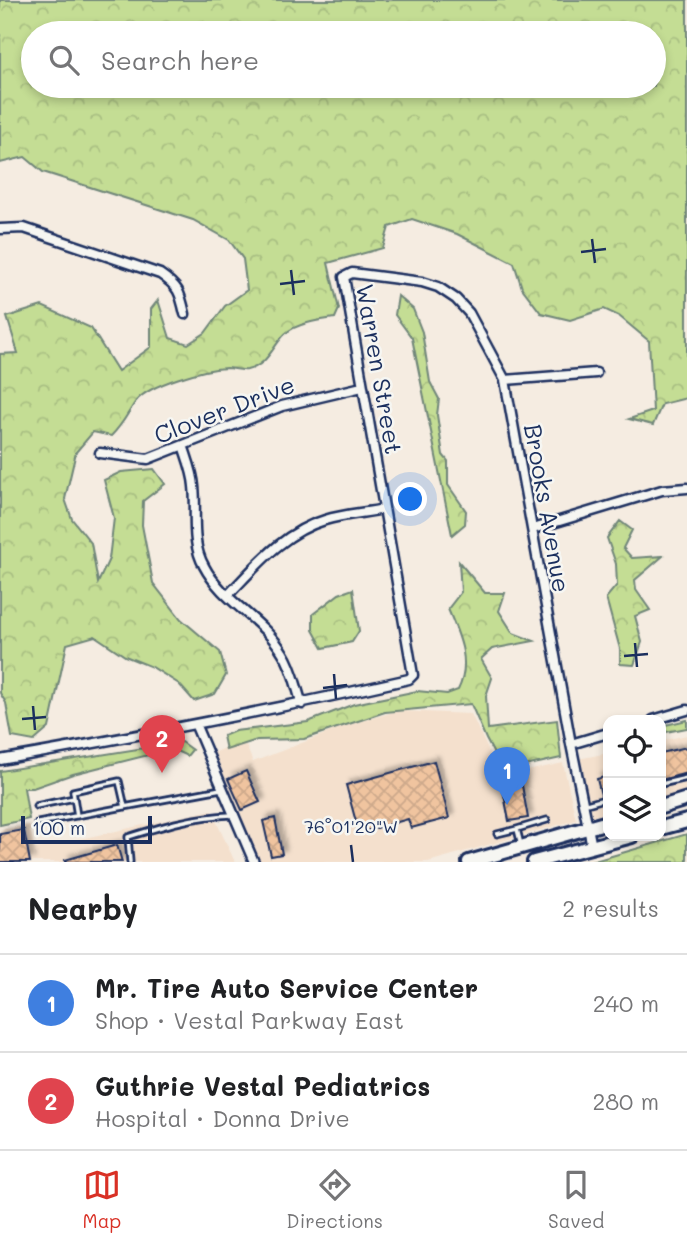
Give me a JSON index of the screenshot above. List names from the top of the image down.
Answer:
{
  "streets": {
    "street": ["Warren Street", "Clover Drive", "Brooks Avenue"]
  },
  "crossings": [
    ["Warren Street", "Clover Drive"],
    ["Warren Street", "Brooks Avenue"]
  ],
  "scale_bar": "100 m",
  "page": {
    "search": "Search here",
    "pins": ["2", "1"],
    "scale": "100 m",
    "heading": ["Nearby", "2 results"],
    "list": [
      {
        "mark": "1",
        "name": "Mr. Tire Auto Service Center",
        "note": "Shop · Vestal Parkway East",
        "value": "240 m"
      },
      {
        "mark": "2",
        "name": "Guthrie Vestal Pediatrics",
        "note": "Hospital · Donna Drive",
        "value": "280 m"
      }
    ],
    "nav": ["Map", "Directions", "Saved"]
  },
  "coordinates": ["76°01'20\"W"]
}
